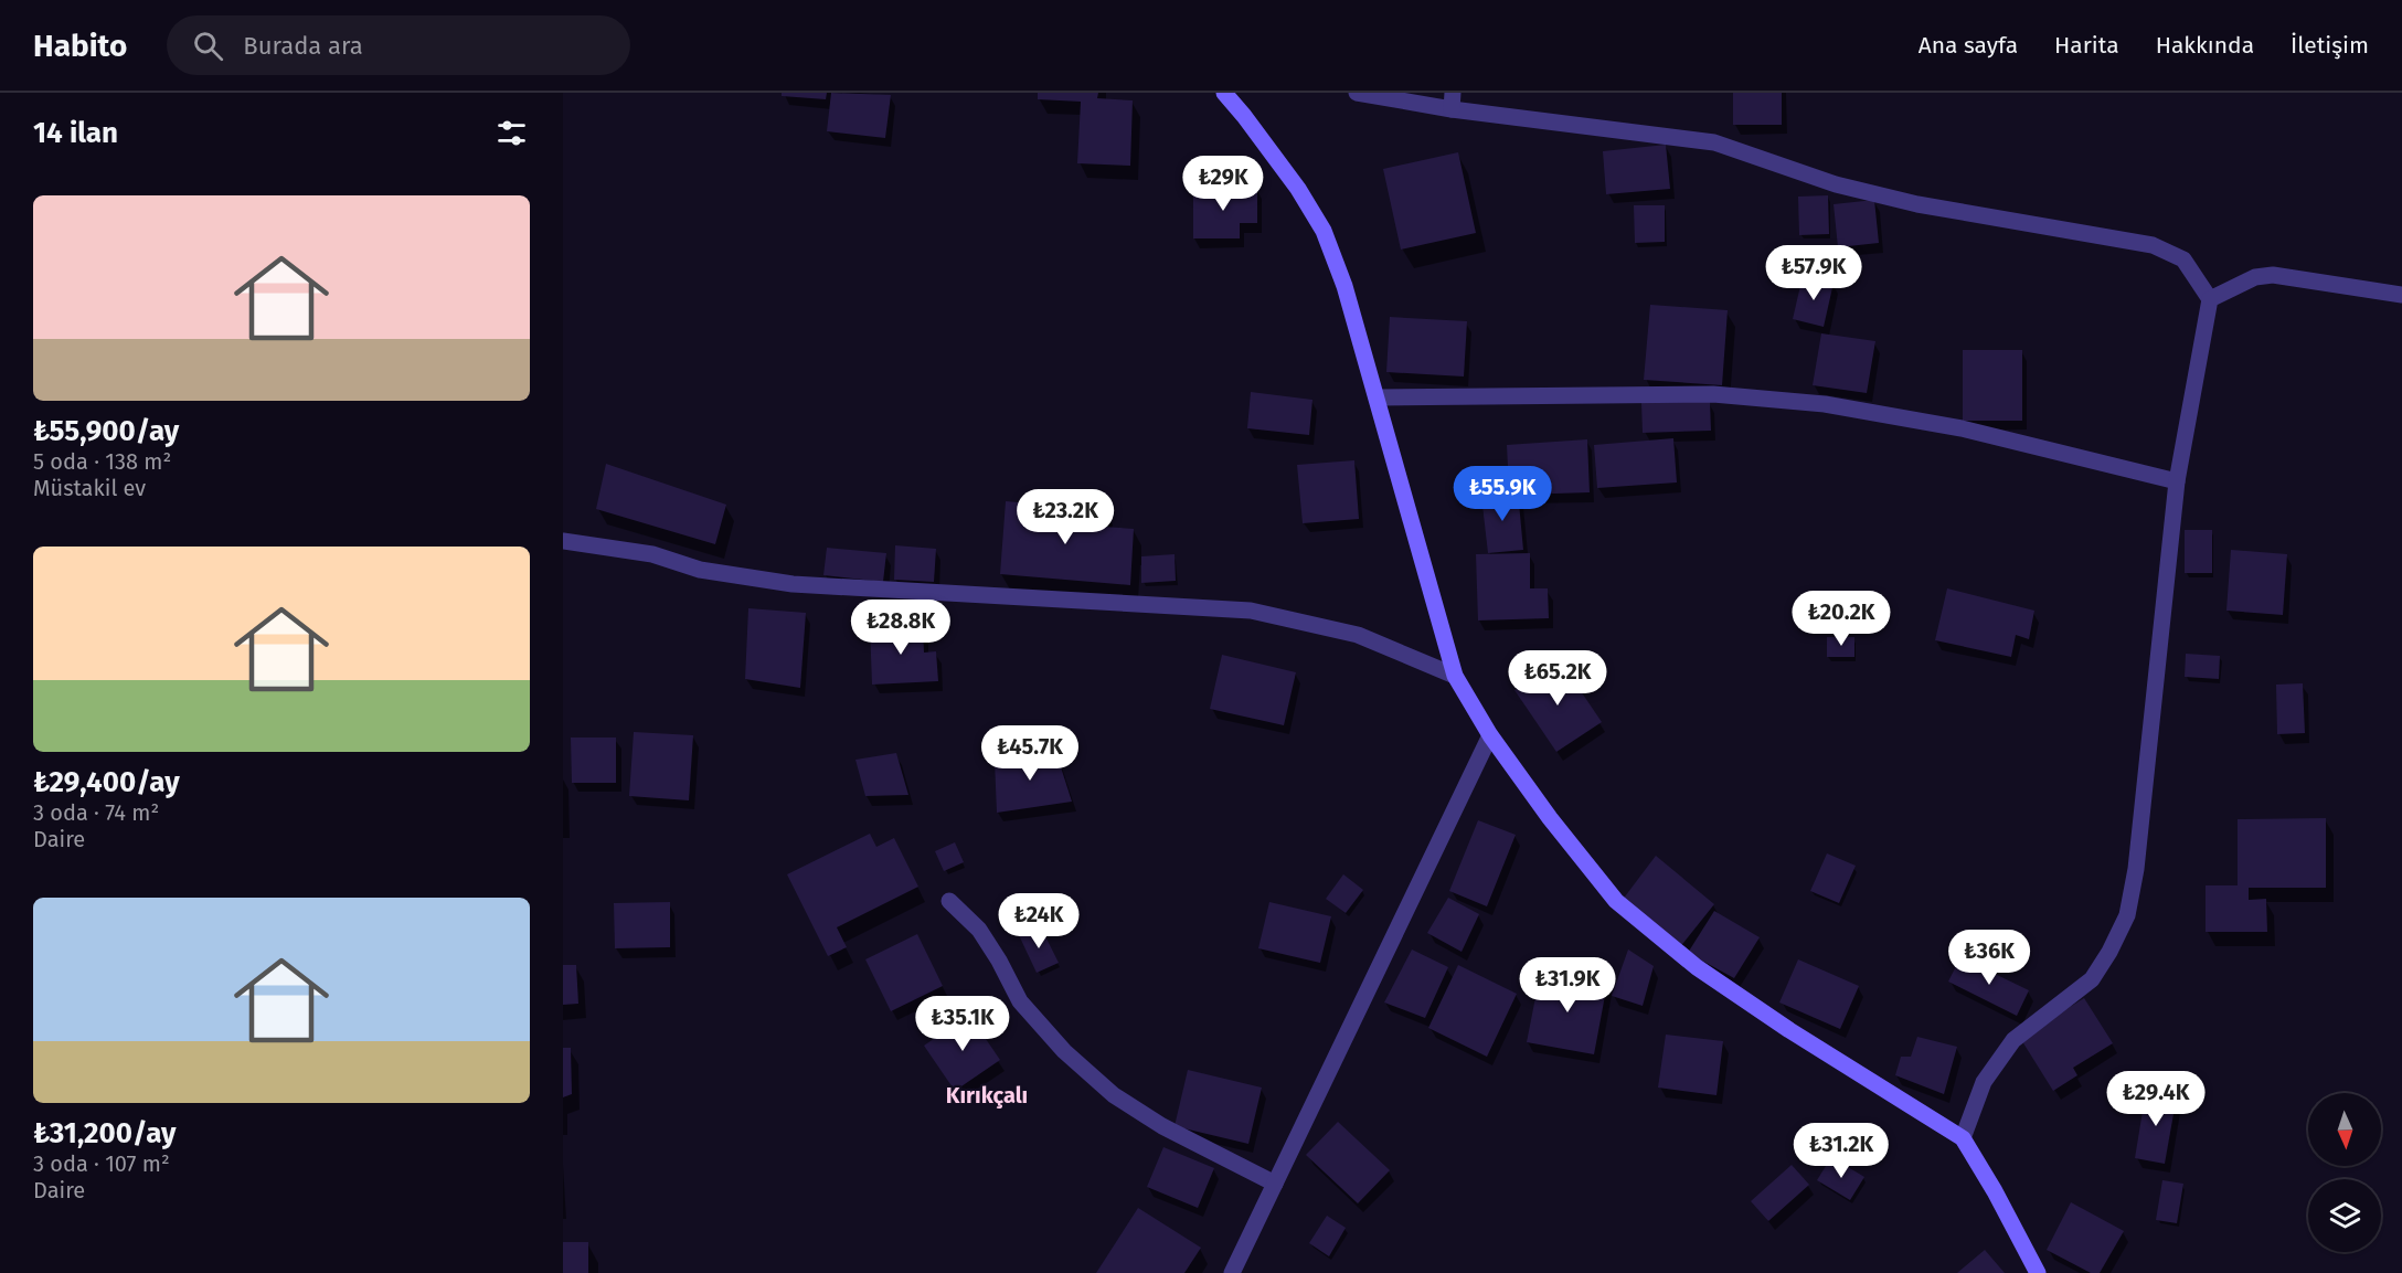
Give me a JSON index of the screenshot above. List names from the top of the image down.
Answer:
{
  "districts": ["Kırıkçalı"],
  "north": "bottom",
  "page": {
    "header": "Habito",
    "search": "Burada ara",
    "nav": [
      "Ana sayfa",
      "Harita",
      "Hakkında",
      "İletişim"
    ],
    "heading": "14 ilan",
    "price": [
      "₺29K",
      "₺57.9K",
      "₺55.9K",
      "₺23.2K",
      "₺20.2K",
      "₺28.8K",
      "₺65.2K",
      "₺45.7K",
      "₺24K",
      "₺36K",
      "₺31.9K",
      "₺35.1K",
      "₺29.4K",
      "₺31.2K"
    ],
    "list": [
      {
        "name": "₺55,900/ay",
        "note": "5 oda · 138 m² · Müstakil ev"
      },
      {
        "name": "₺29,400/ay",
        "note": "3 oda · 74 m² · Daire"
      },
      {
        "name": "₺31,200/ay",
        "note": "3 oda · 107 m² · Daire"
      }
    ]
  }
}
